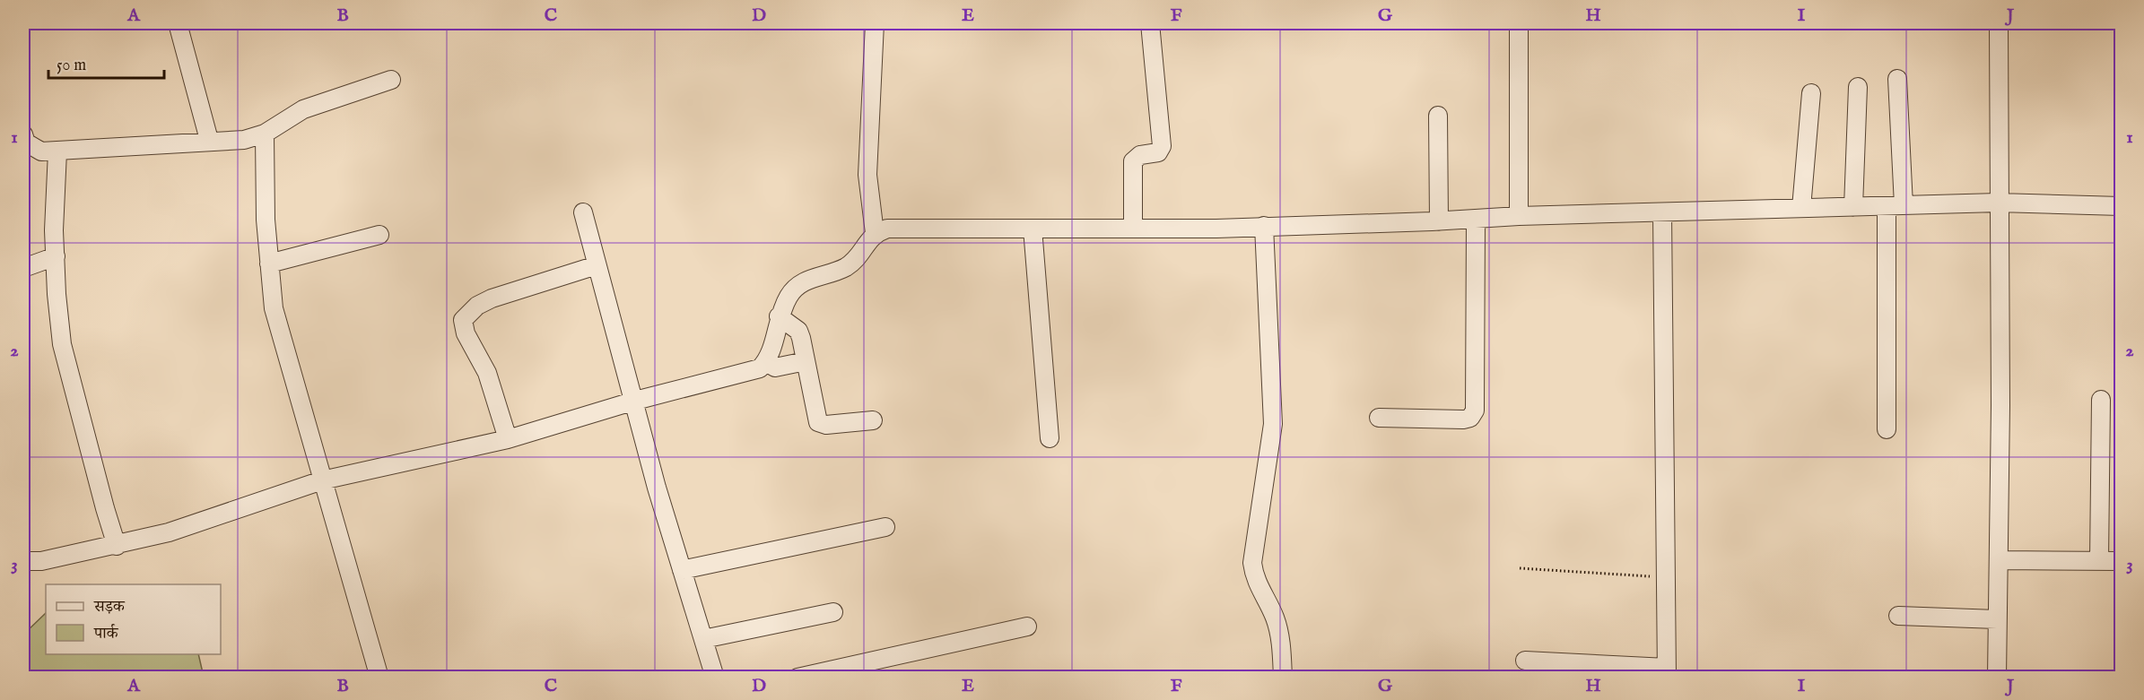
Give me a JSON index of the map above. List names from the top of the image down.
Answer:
{
  "legend": ["सड़क", "पार्क"],
  "scale_bar": "50 m",
  "grid": {
    "columns": [
      "A",
      "B",
      "C",
      "D",
      "E",
      "F",
      "G",
      "H",
      "I",
      "J"
    ],
    "rows": ["1", "2", "3"]
  }
}
